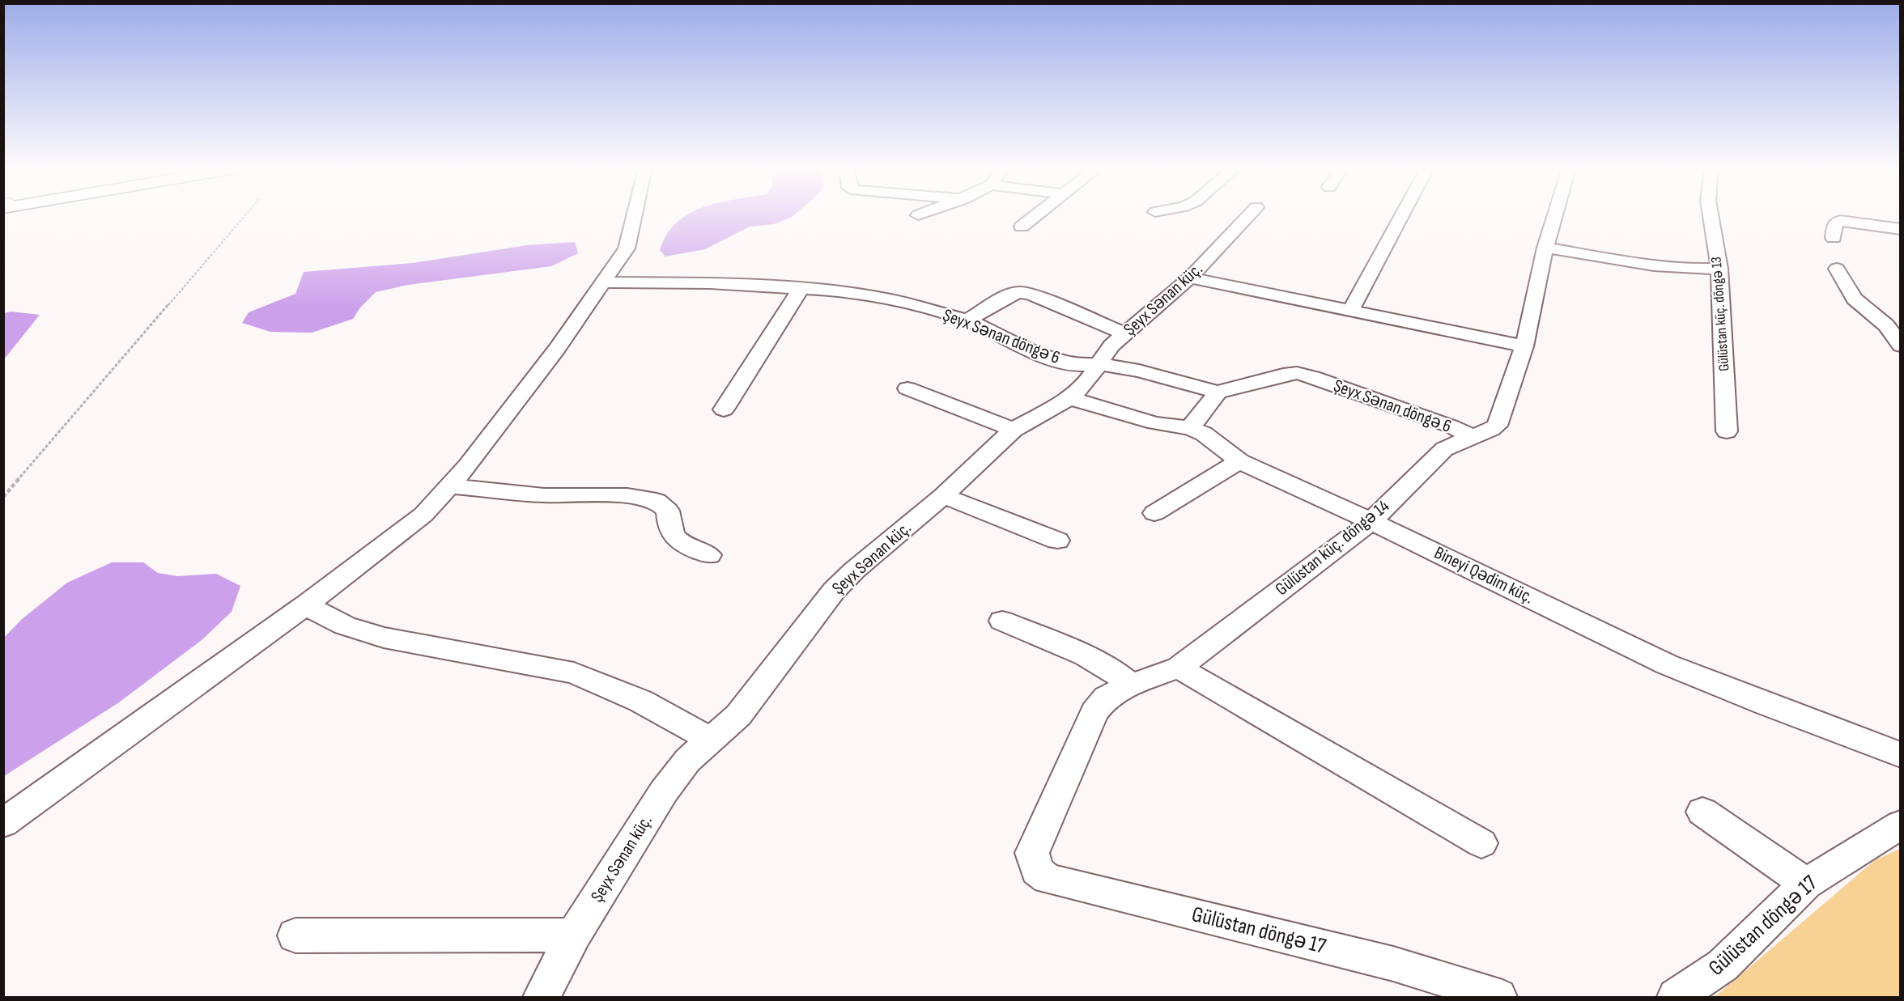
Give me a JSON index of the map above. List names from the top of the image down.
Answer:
{
  "streets": {
    "street": [
      "Şeyx Sənan küç.",
      "Gülüstan küç. döngə 13",
      "Şeyx Sənan döngə 6",
      "Gülüstan küç. döngə 14",
      "Bineyi Qədim küç.",
      "Gülüstan döngə 17"
    ]
  },
  "crossings": [
    ["Şeyx Sənan küç.", "Şeyx Sənan döngə 6"],
    ["Şeyx Sənan küç.", "Bineyi Qədim küç."],
    ["Şeyx Sənan döngə 6", "Gülüstan küç. döngə 14"],
    ["Gülüstan küç. döngə 14", "Bineyi Qədim küç."],
    ["Gülüstan küç. döngə 14", "Gülüstan döngə 17"]
  ]
}
